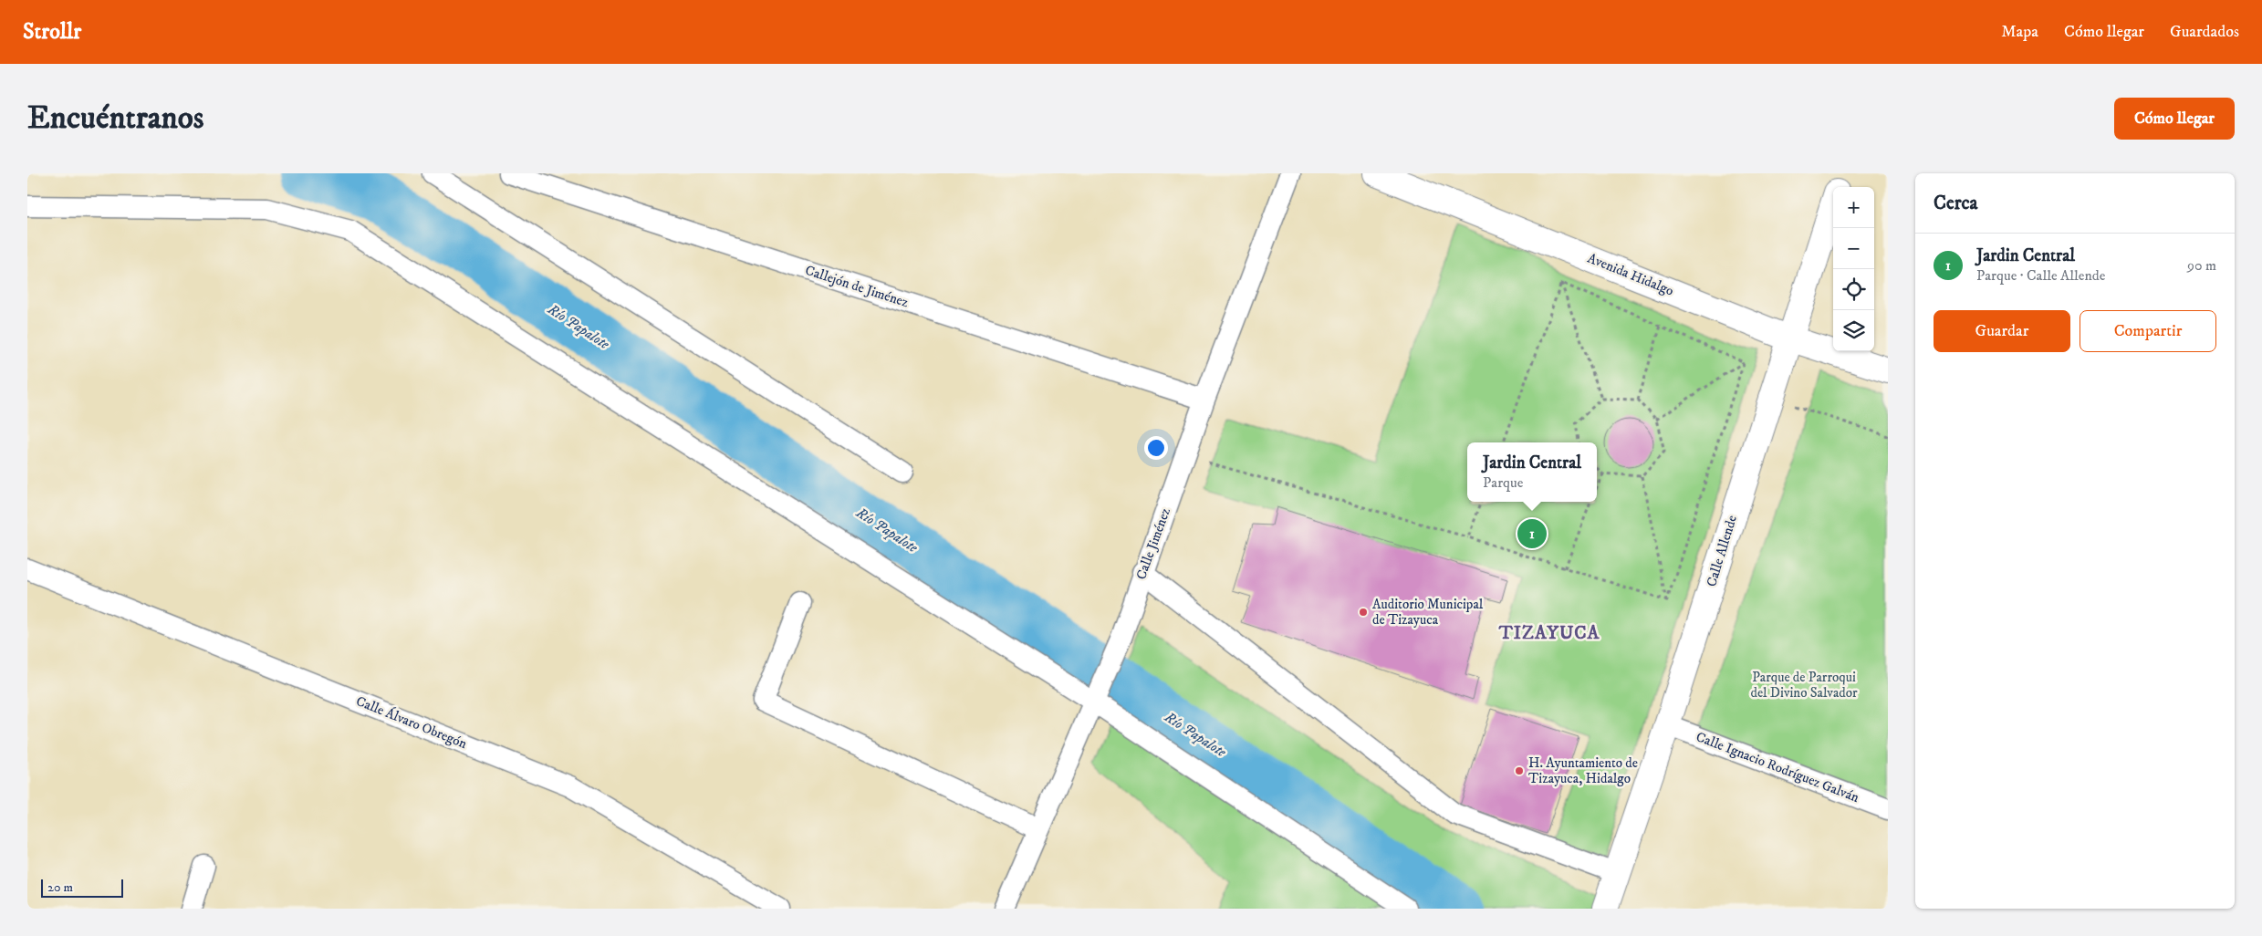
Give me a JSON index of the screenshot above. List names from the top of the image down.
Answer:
{
  "streets": {
    "street": [
      "Avenida Hidalgo",
      "Callejón de Jiménez",
      "Calle Jiménez",
      "Calle Allende",
      "Calle Álvaro Obregón",
      "Calle Ignacio Rodríguez Galván"
    ]
  },
  "crossings": [
    ["Avenida Hidalgo", "Calle Allende"],
    ["Callejón de Jiménez", "Calle Jiménez"],
    ["Calle Allende", "Calle Ignacio Rodríguez Galván"]
  ],
  "districts": ["TIZAYUCA"],
  "water": ["Río Papalote"],
  "parks": ["Parque de Parroqui del Divino Salvador"],
  "places": ["Auditorio Municipal de Tizayuca", "H. Ayuntamiento de Tizayuca, Hidalgo"],
  "scale_bar": "20 m",
  "page": {
    "header": "Strollr",
    "nav": ["Mapa", "Cómo llegar", "Guardados"],
    "buttons": [
      "Cómo llegar",
      ["Guardar", "Compartir"]
    ],
    "title": "Encuéntranos",
    "heading": "Cerca",
    "map_buttons": ["+", "−"],
    "list": [
      {
        "mark": "1",
        "name": "Jardin Central",
        "note": "Parque · Calle Allende",
        "value": "90 m"
      }
    ],
    "popup": ["Jardin Central", "Parque"],
    "pins": "1",
    "scale": "20 m"
  }
}
